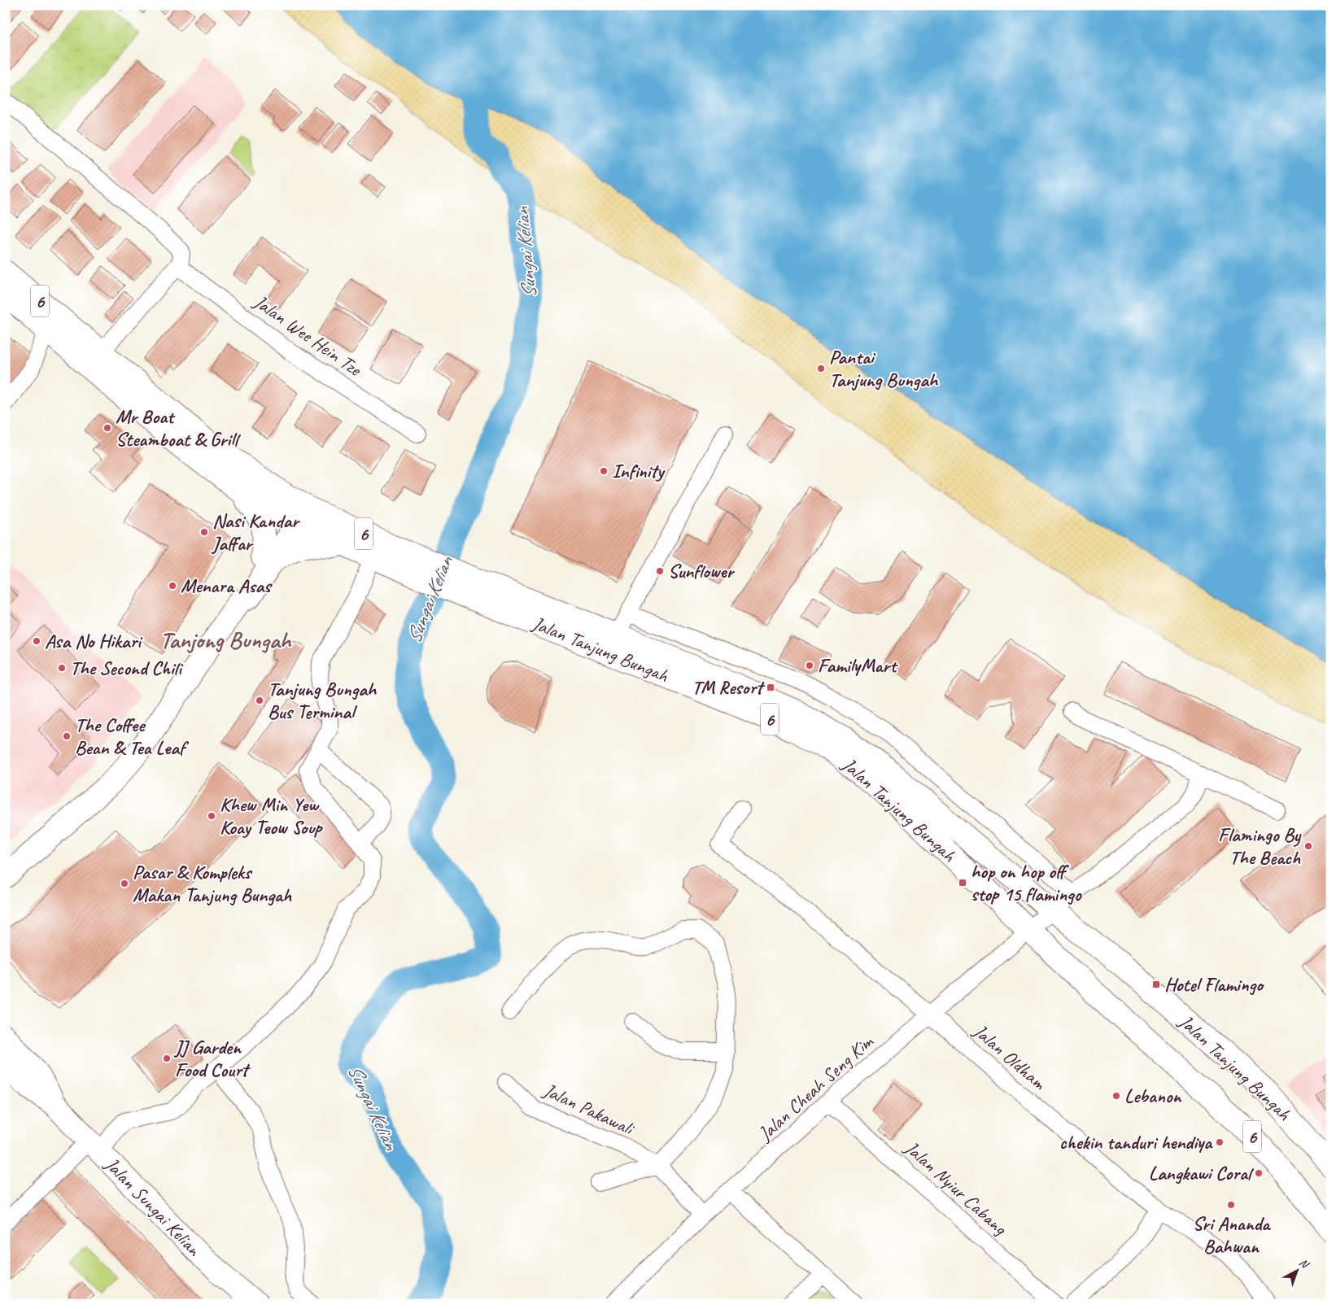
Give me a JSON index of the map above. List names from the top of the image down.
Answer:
{
  "streets": {
    "main road": ["6", "Jalan Tanjung Bungah", "Jalan Sungai Kelian"],
    "street": [
      "Jalan Wee Hein Tze",
      "Jalan Oldham",
      "Jalan Cheah Seng Kim",
      "Jalan Pakawali",
      "Jalan Nyiur Cabang"
    ]
  },
  "crossings": [
    ["Jalan Tanjung Bungah", "Jalan Cheah Seng Kim"],
    ["Jalan Oldham", "Jalan Cheah Seng Kim"],
    ["Jalan Cheah Seng Kim", "Jalan Pakawali"],
    ["Jalan Cheah Seng Kim", "Jalan Nyiur Cabang"]
  ],
  "districts": ["Tanjong Bungah"],
  "water": ["Sungai Kelian"],
  "places": {
    "other": [
      "Pantai Tanjung Bungah",
      "Mr Boat Steamboat & Grill",
      "Infinity",
      "Nasi Kandar Jaffar",
      "Sunflower",
      "Menara Asas",
      "Asa No Hikari",
      "FamilyMart",
      "The Second Chili",
      "Tanjung Bungah Bus Terminal",
      "The Coffee Bean & Tea Leaf",
      "Khew Min Yew Koay Teow Soup",
      "Flamingo By The Beach",
      "Pasar & Kompleks Makan Tanjung Bungah",
      "JJ Garden Food Court",
      "Lebanon",
      "chekin tanduri hendiya",
      "Langkawi Coral",
      "Sri Ananda Bahwan"
    ],
    "transit": ["TM Resort", "hop on hop off stop 15 flamingo", "Hotel Flamingo"]
  },
  "north": "top right"
}
